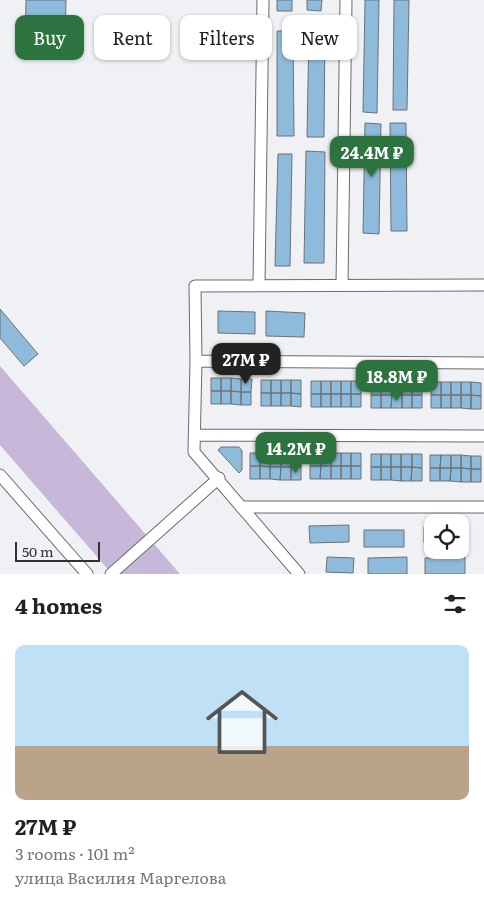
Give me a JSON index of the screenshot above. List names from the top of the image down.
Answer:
{
  "scale_bar": "50 m",
  "page": {
    "chip": [
      "Buy",
      "Rent",
      "Filters",
      "New"
    ],
    "price": [
      "24.4M ₽",
      "27M ₽",
      "18.8M ₽",
      "14.2M ₽"
    ],
    "scale": "50 m",
    "heading": "4 homes",
    "list": [
      {
        "name": "27M ₽",
        "note": "3 rooms · 101 m² · улица Василия Маргелова"
      }
    ]
  }
}
